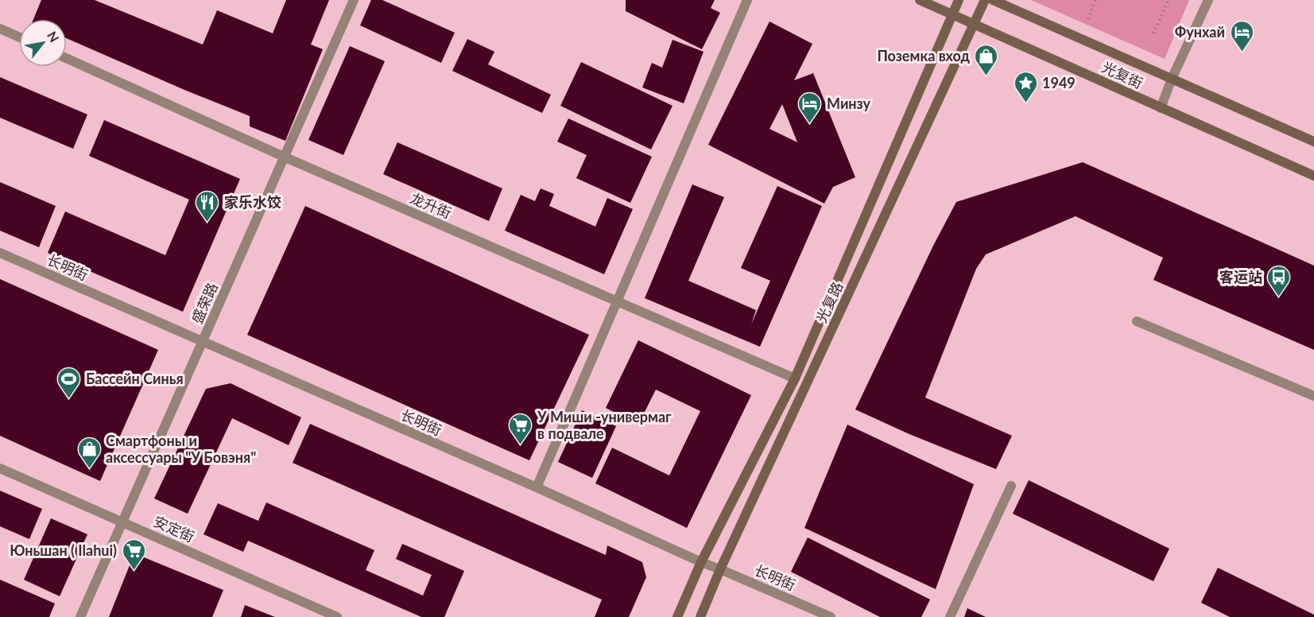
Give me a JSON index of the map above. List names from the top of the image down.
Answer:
{
  "streets": {
    "street": [
      "光复街",
      "龙升街",
      "长明街",
      "光复路",
      "盛荣路",
      "安定街"
    ]
  },
  "crossings": [
    ["光复街", "光复路"],
    ["龙升街", "光复路"],
    ["龙升街", "盛荣路"],
    ["长明街", "光复路"],
    ["长明街", "盛荣路"],
    ["盛荣路", "安定街"]
  ],
  "places": {
    "hotel": ["Фунхай", "Минзу"],
    "shop": ["Поземка вход", "Смартфоны и аксессуары \"У Бовэня\""],
    "place": ["1949"],
    "restaurant": ["家乐水饺"],
    "bus stop": ["客运站"],
    "sports": ["Бассейн Синья"],
    "supermarket": ["У Миши -универмаг в подвале", "Юньшан ( Ilahui)"]
  },
  "north": "top right"
}
